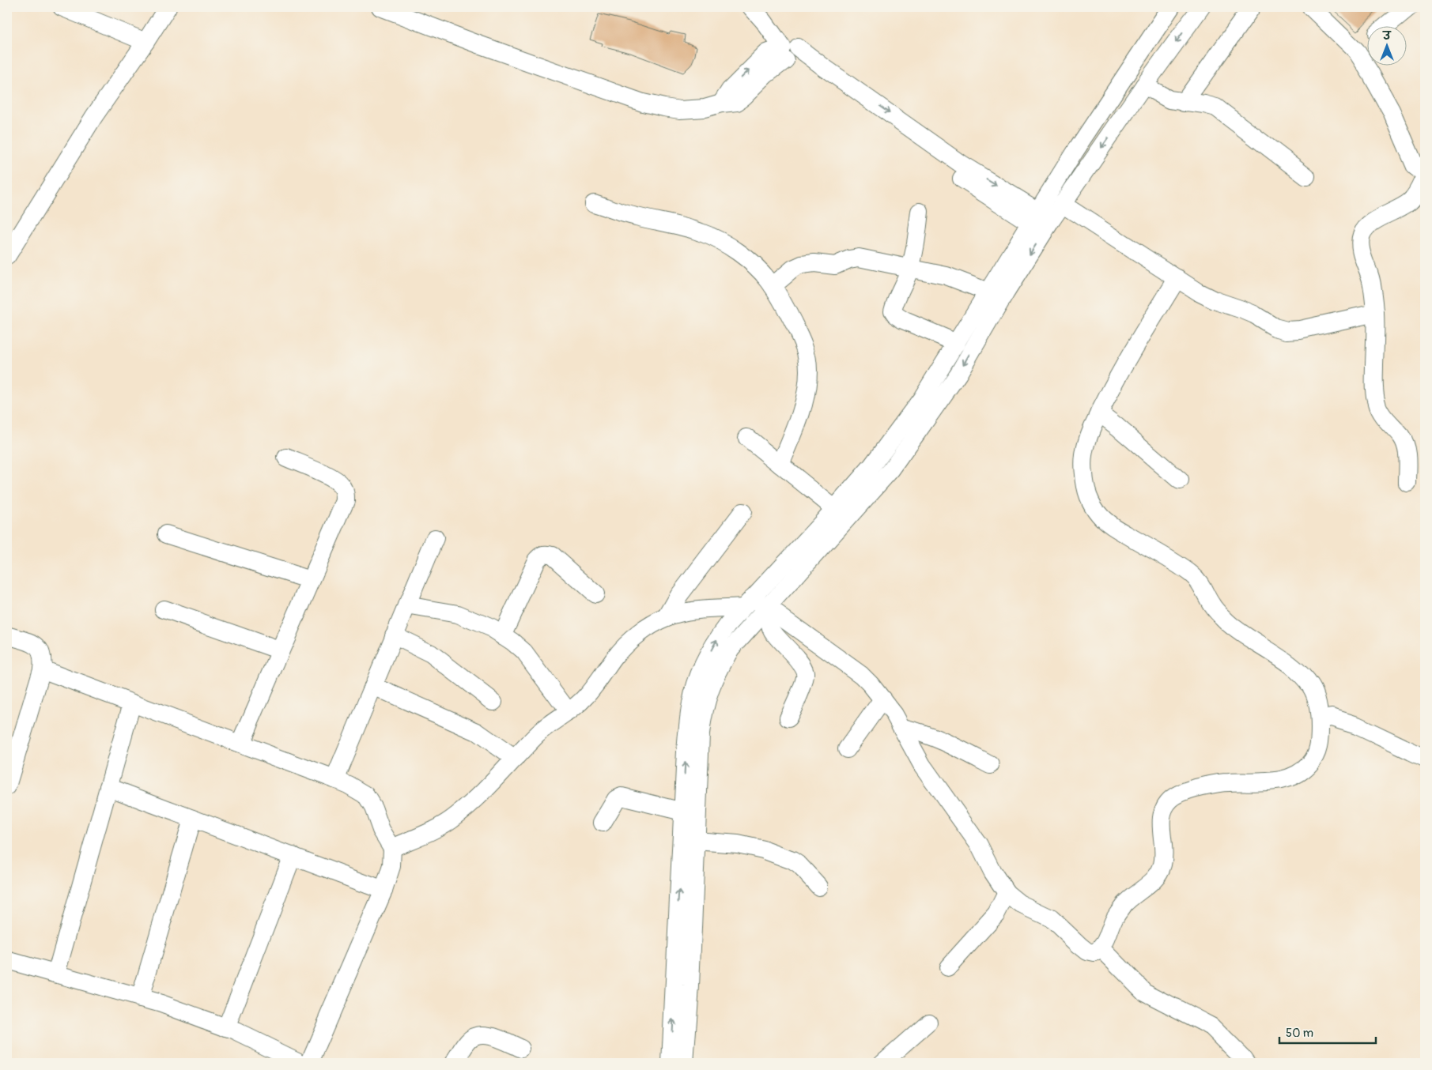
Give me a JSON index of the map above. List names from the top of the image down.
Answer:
{
  "scale_bar": "50 m",
  "north": "top"
}
